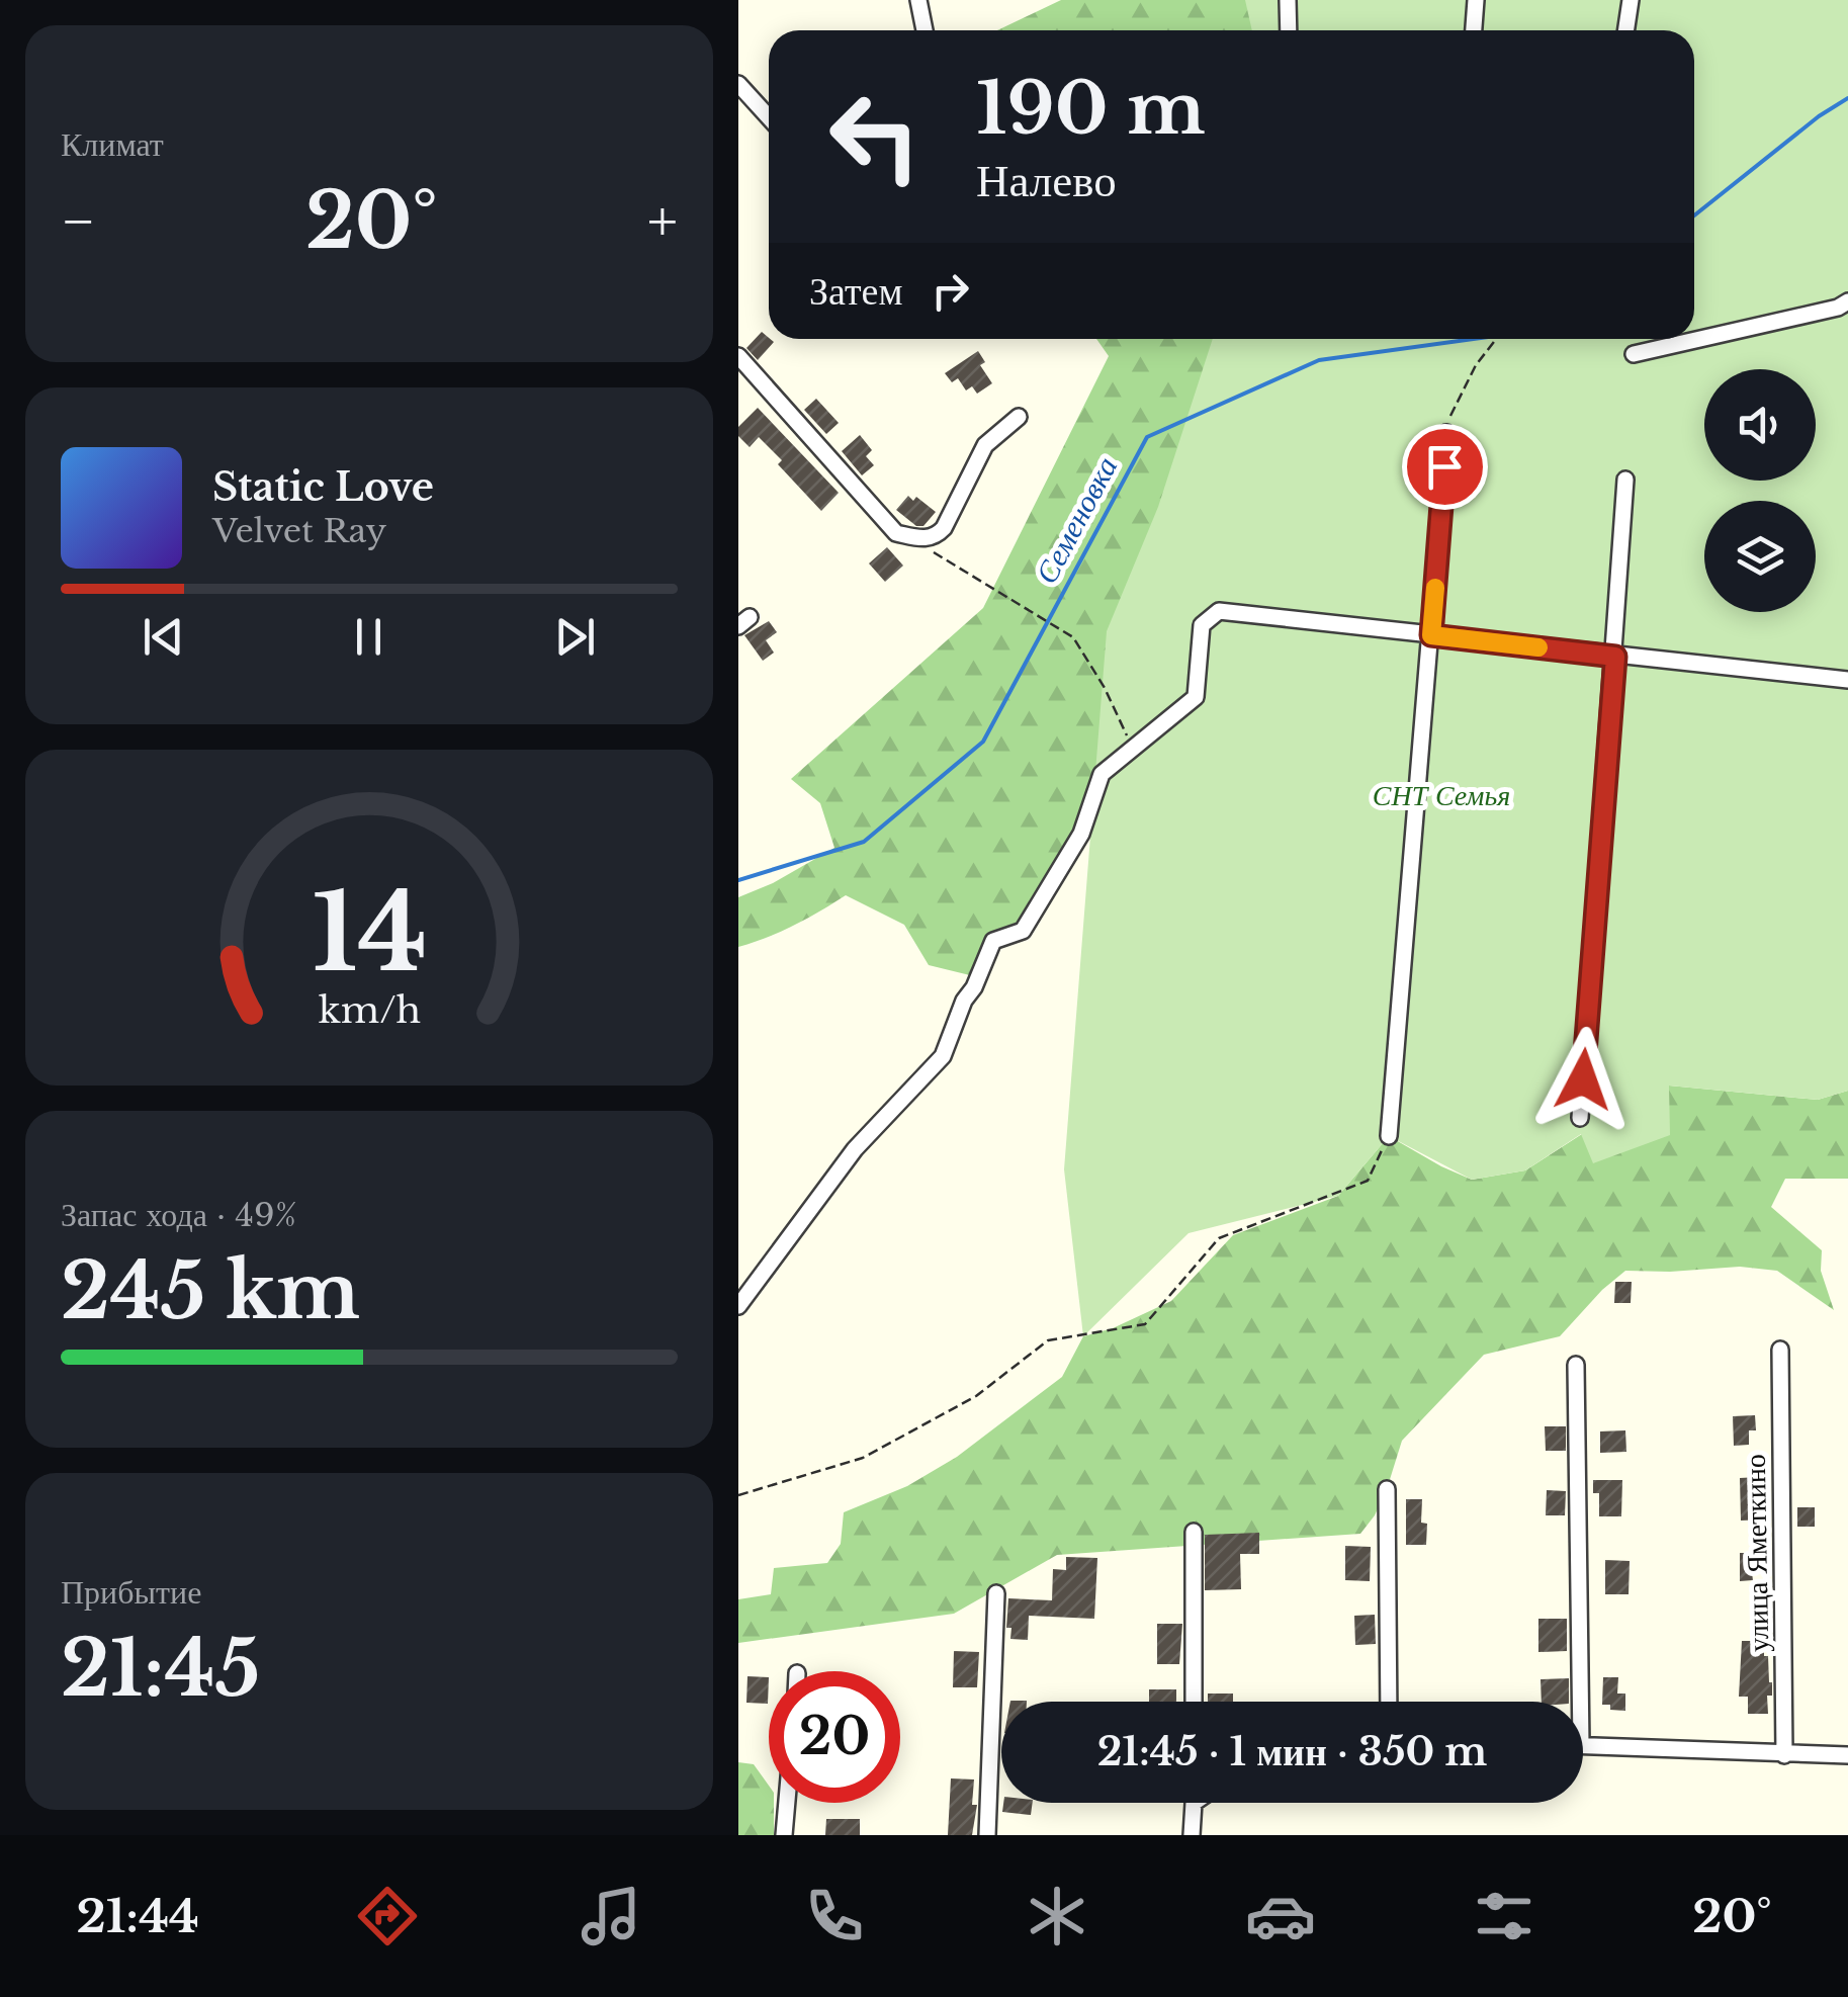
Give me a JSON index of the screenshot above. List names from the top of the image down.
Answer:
{
  "streets": {
    "street": ["улица Яметкино"]
  },
  "water": ["Семеновка"],
  "parks": ["СНТ Семья"],
  "page": {
    "tile": [
      "Климат",
      ["Запас хода · 49%", "245 km"],
      ["Прибытие", "21:45"]
    ],
    "turn": ["190 m", "Налево"],
    "heat": ["−", "20°", "+"],
    "then": "Затем",
    "song": ["Static Love", "Velvet Ray"],
    "limit": "20",
    "trip": "21:45 · 1 мин · 350 m",
    "tabs": ["21:44", "20°"],
    "gauge": ["14", "km/h"]
  }
}
